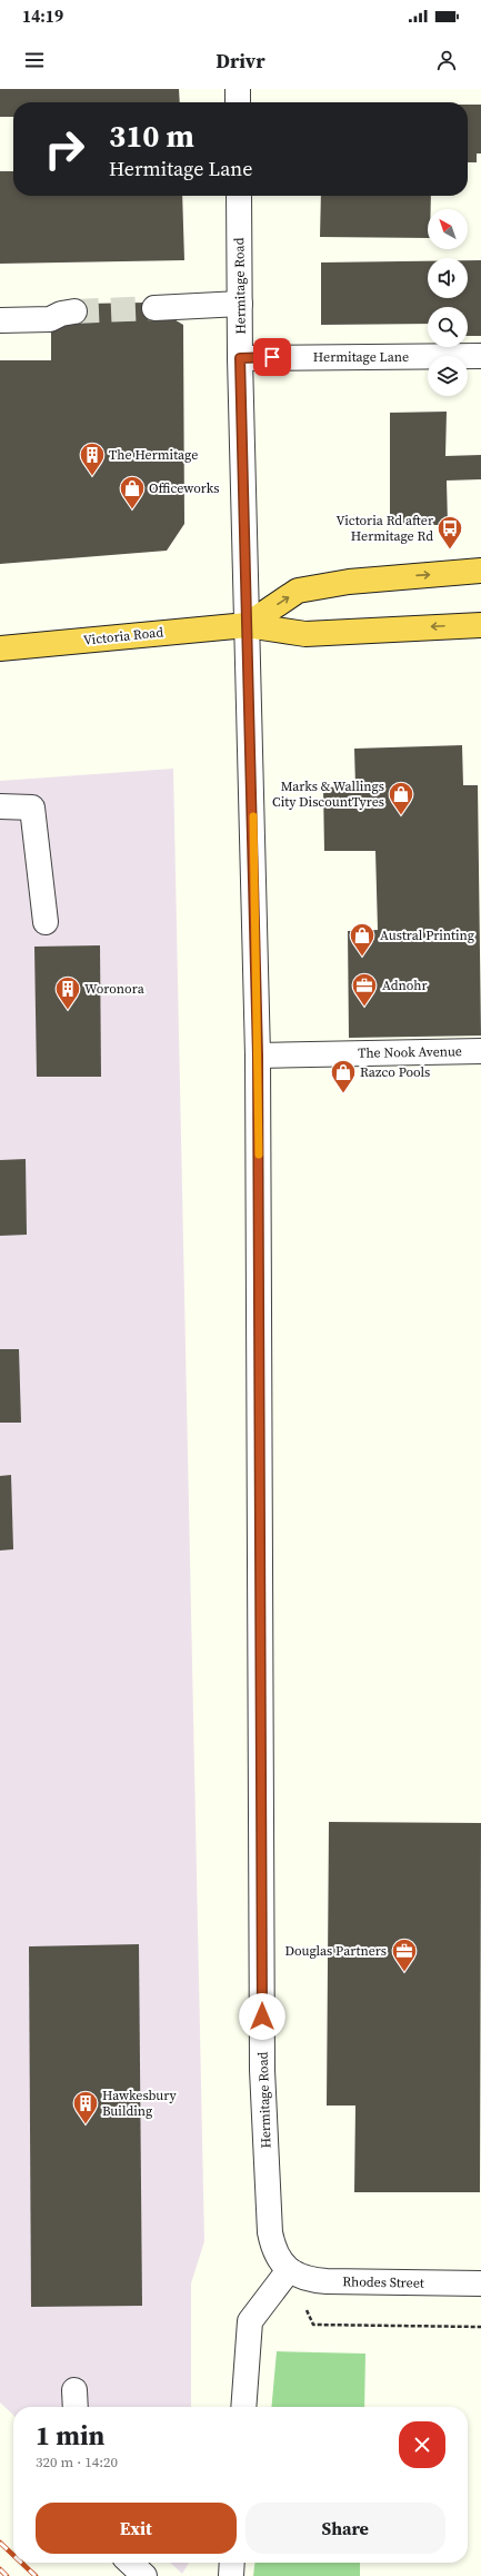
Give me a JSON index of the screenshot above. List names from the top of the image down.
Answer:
{
  "streets": {
    "highway": ["Victoria Road"],
    "street": [
      "Hermitage Road",
      "Hermitage Lane",
      "The Nook Avenue",
      "Rhodes Street"
    ]
  },
  "crossings": [
    ["Hermitage Road", "Hermitage Lane"],
    ["Hermitage Road", "Victoria Road"],
    ["Hermitage Road", "The Nook Avenue"],
    ["Hermitage Road", "Rhodes Street"]
  ],
  "places": {
    "building": ["The Hermitage", "Woronora", "Hawkesbury Building"],
    "shop": [
      "Officeworks",
      "Marks & Wallings City DiscountTyres",
      "Austral Printing",
      "Razco Pools"
    ],
    "bus stop": ["Victoria Rd after Hermitage Rd"],
    "office": ["Adnohr", "Douglas Partners"]
  },
  "north": "top left",
  "page": {
    "status": "14:19",
    "header": "Drivr",
    "turn": ["310 m", "Hermitage Lane"],
    "heading": ["1 min", "320 m · 14:20"],
    "buttons": ["Exit", "Share"]
  }
}
